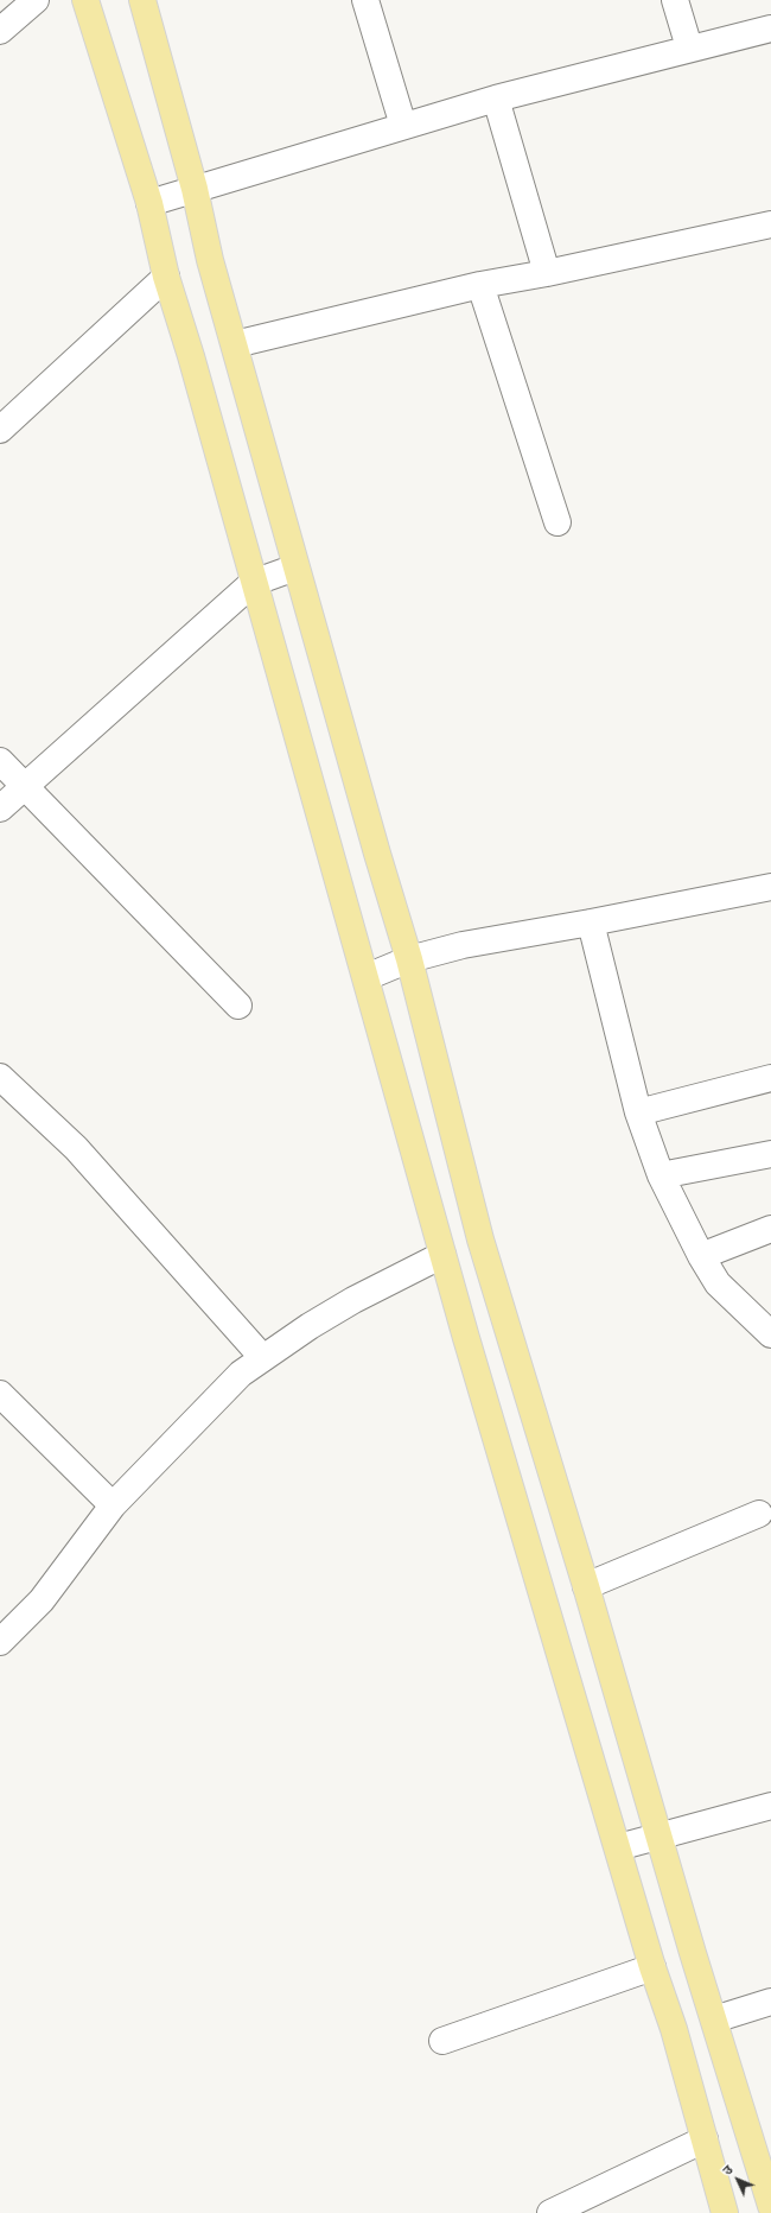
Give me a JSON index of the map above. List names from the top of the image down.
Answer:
{
  "north": "top left"
}
